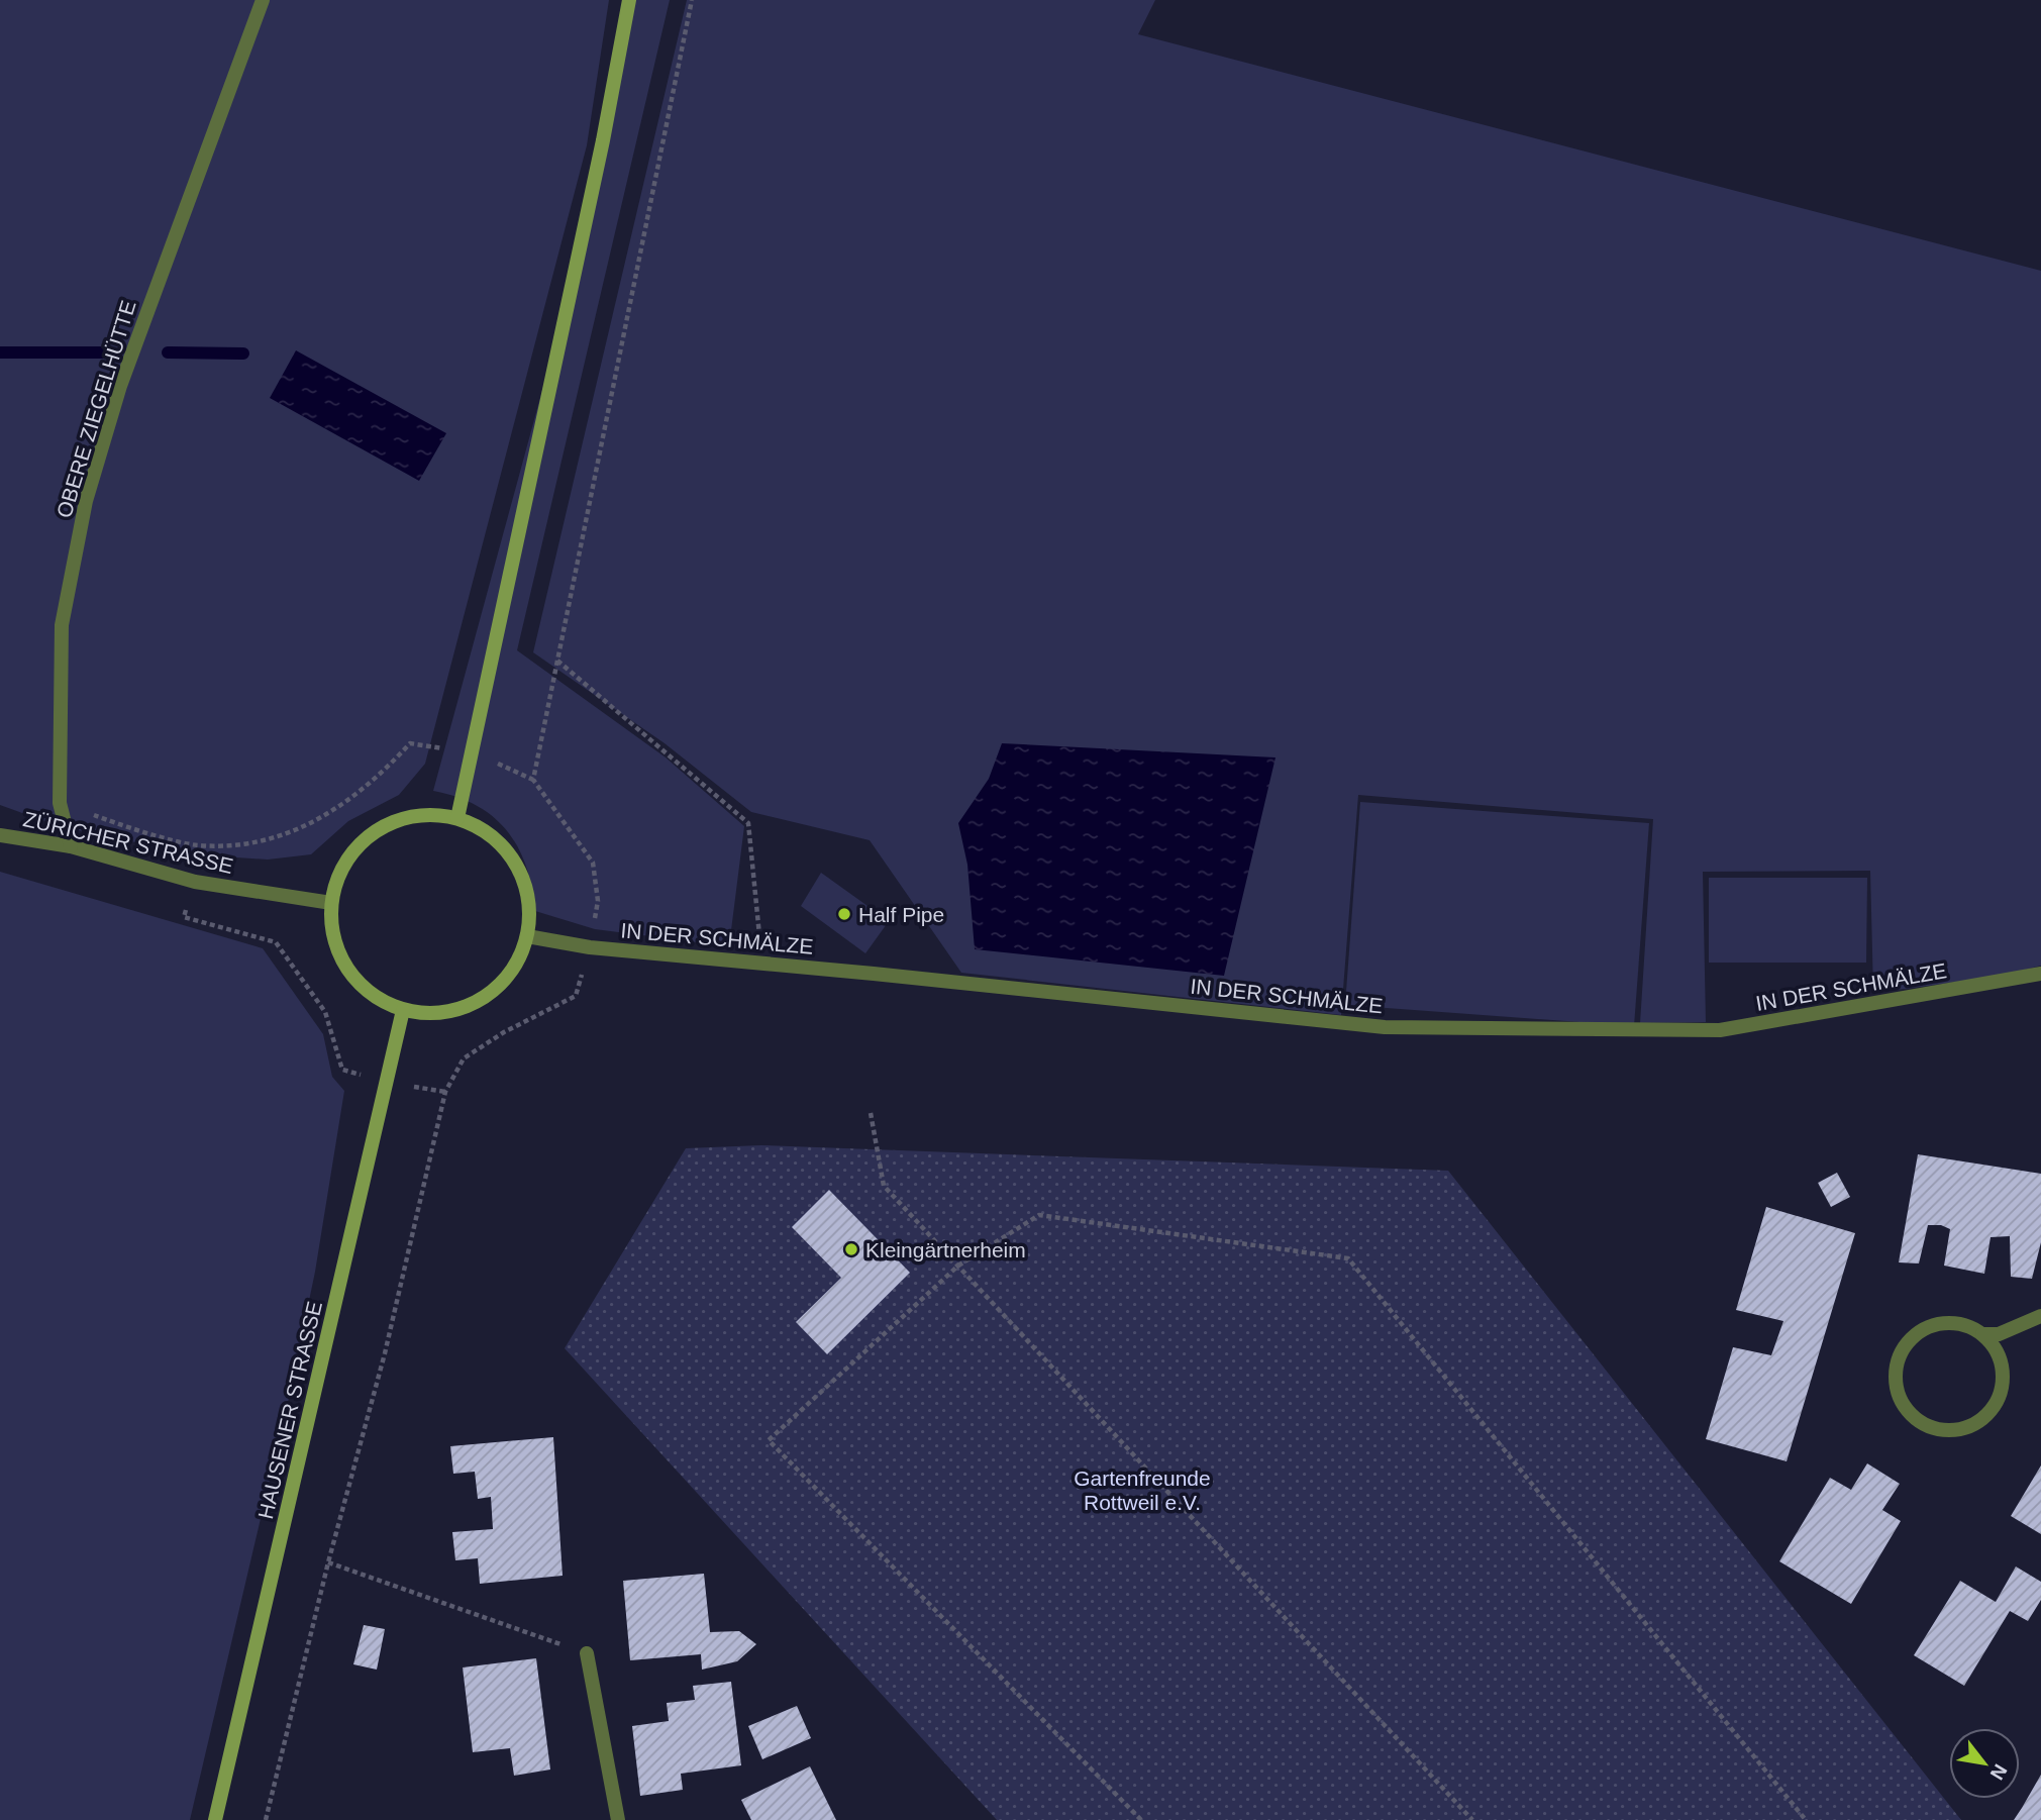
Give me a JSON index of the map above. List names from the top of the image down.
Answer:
{
  "streets": {
    "main road": ["HAUSENER STRASSE"],
    "street": ["OBERE ZIEGELHÜTTE", "ZÜRICHER STRASSE", "IN DER SCHMÄLZE"]
  },
  "crossings": [
    ["OBERE ZIEGELHÜTTE", "ZÜRICHER STRASSE"],
    ["ZÜRICHER STRASSE", "IN DER SCHMÄLZE"],
    ["ZÜRICHER STRASSE", "HAUSENER STRASSE"],
    ["IN DER SCHMÄLZE", "HAUSENER STRASSE"]
  ],
  "parks": ["Gartenfreunde Rottweil e.V."],
  "places": ["Half Pipe", "Kleingärtnerheim"],
  "north": "bottom right"
}
